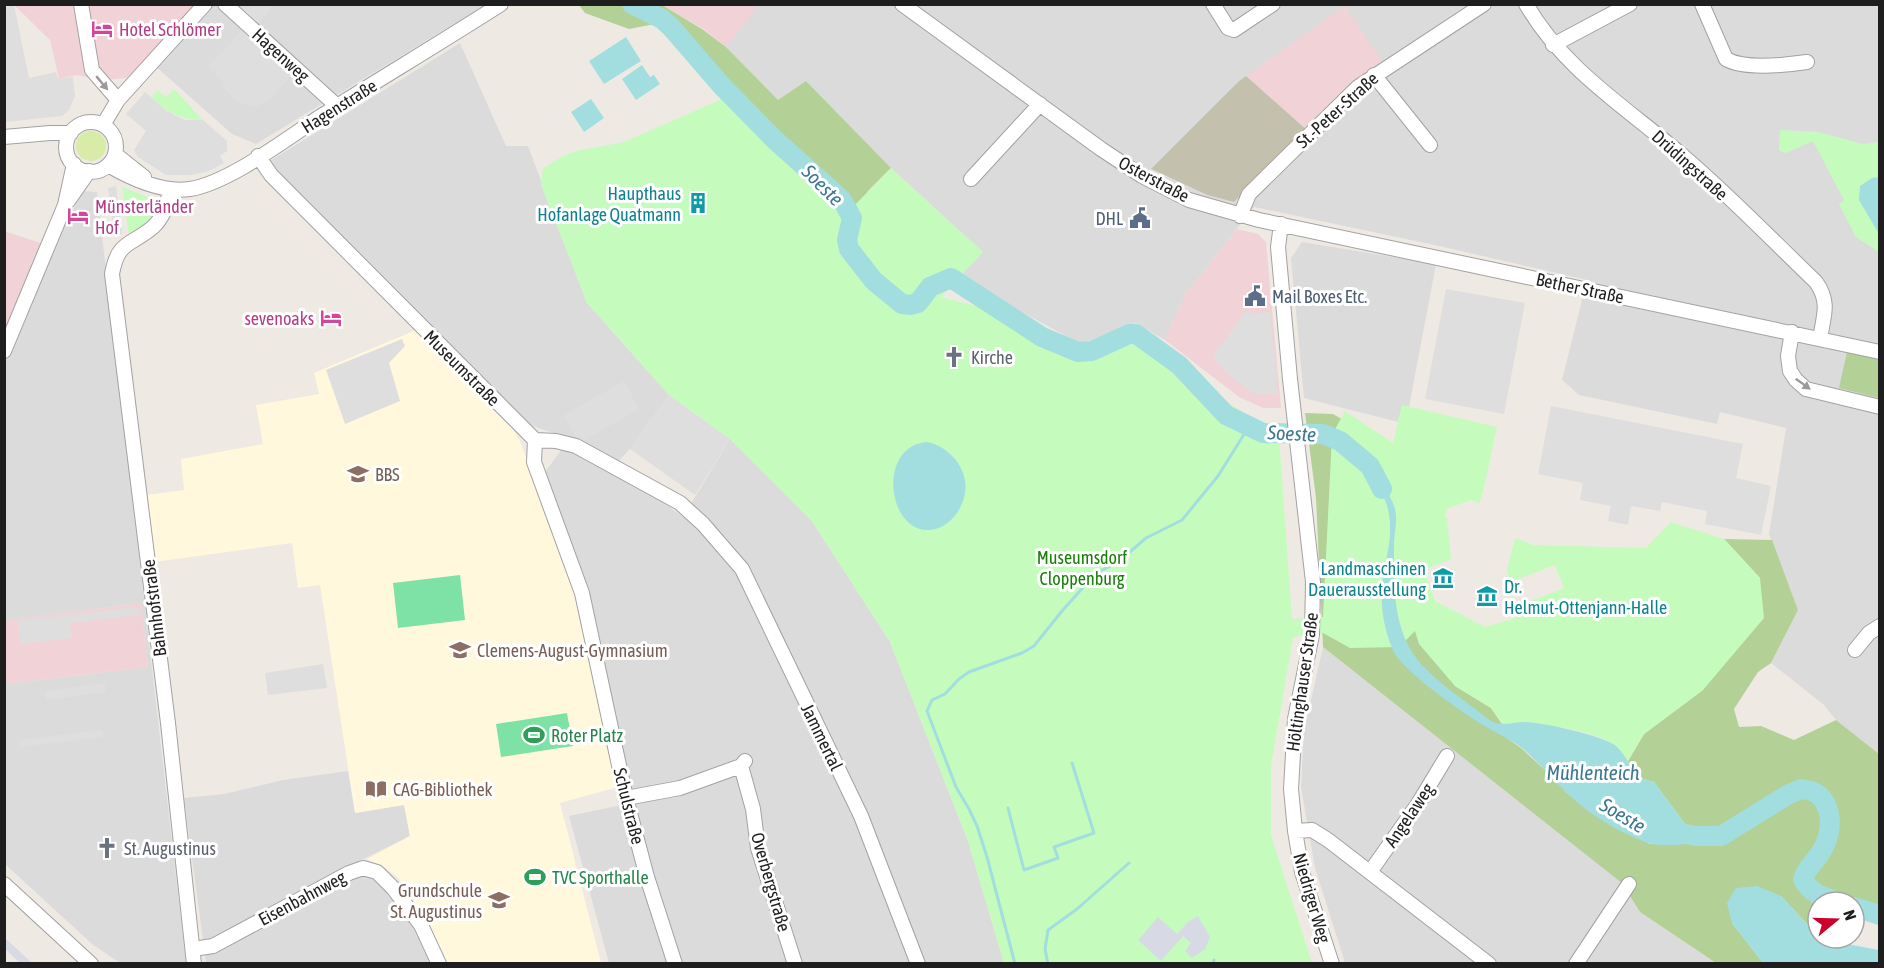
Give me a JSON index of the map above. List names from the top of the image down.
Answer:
{
  "streets": {
    "street": [
      "Hagenweg",
      "Hagenstraße",
      "St.-Peter-Straße",
      "Drüdingstraße",
      "Osterstraße",
      "Bether Straße",
      "Museumstraße",
      "Bahnhofstraße",
      "Höltinghauser Straße",
      "Jammertal",
      "Schulstraße",
      "Angelaweg",
      "Overbergstraße",
      "Eisenbahnweg",
      "Niedriger Weg"
    ]
  },
  "crossings": [
    ["Hagenweg", "Hagenstraße"],
    ["Hagenstraße", "Museumstraße"],
    ["Hagenstraße", "Bahnhofstraße"],
    ["St.-Peter-Straße", "Osterstraße"],
    ["Drüdingstraße", "Bether Straße"],
    ["Osterstraße", "Bether Straße"],
    ["Osterstraße", "Höltinghauser Straße"],
    ["Bether Straße", "Höltinghauser Straße"],
    ["Museumstraße", "Jammertal"],
    ["Museumstraße", "Schulstraße"],
    ["Bahnhofstraße", "Eisenbahnweg"],
    ["Höltinghauser Straße", "Niedriger Weg"],
    ["Jammertal", "Schulstraße"],
    ["Schulstraße", "Overbergstraße"]
  ],
  "water": ["Soeste", "Mühlenteich"],
  "parks": ["Museumsdorf Cloppenburg"],
  "places": {
    "hotel": ["Hotel Schlömer", "Münsterländer Hof", "sevenoaks"],
    "building": ["Haupthaus Hofanlage Quatmann"],
    "public building": ["DHL", "Mail Boxes Etc."],
    "church": ["Kirche", "St. Augustinus"],
    "school or university": ["BBS", "Clemens-August-Gymnasium", "Grundschule St. Augustinus"],
    "museum": ["Landmaschinen Dauerausstellung", "Dr. Helmut-Ottenjann-Halle"],
    "sports": ["Roter Platz", "TVC Sporthalle"],
    "library": ["CAG-Bibliothek"]
  },
  "north": "right"
}
